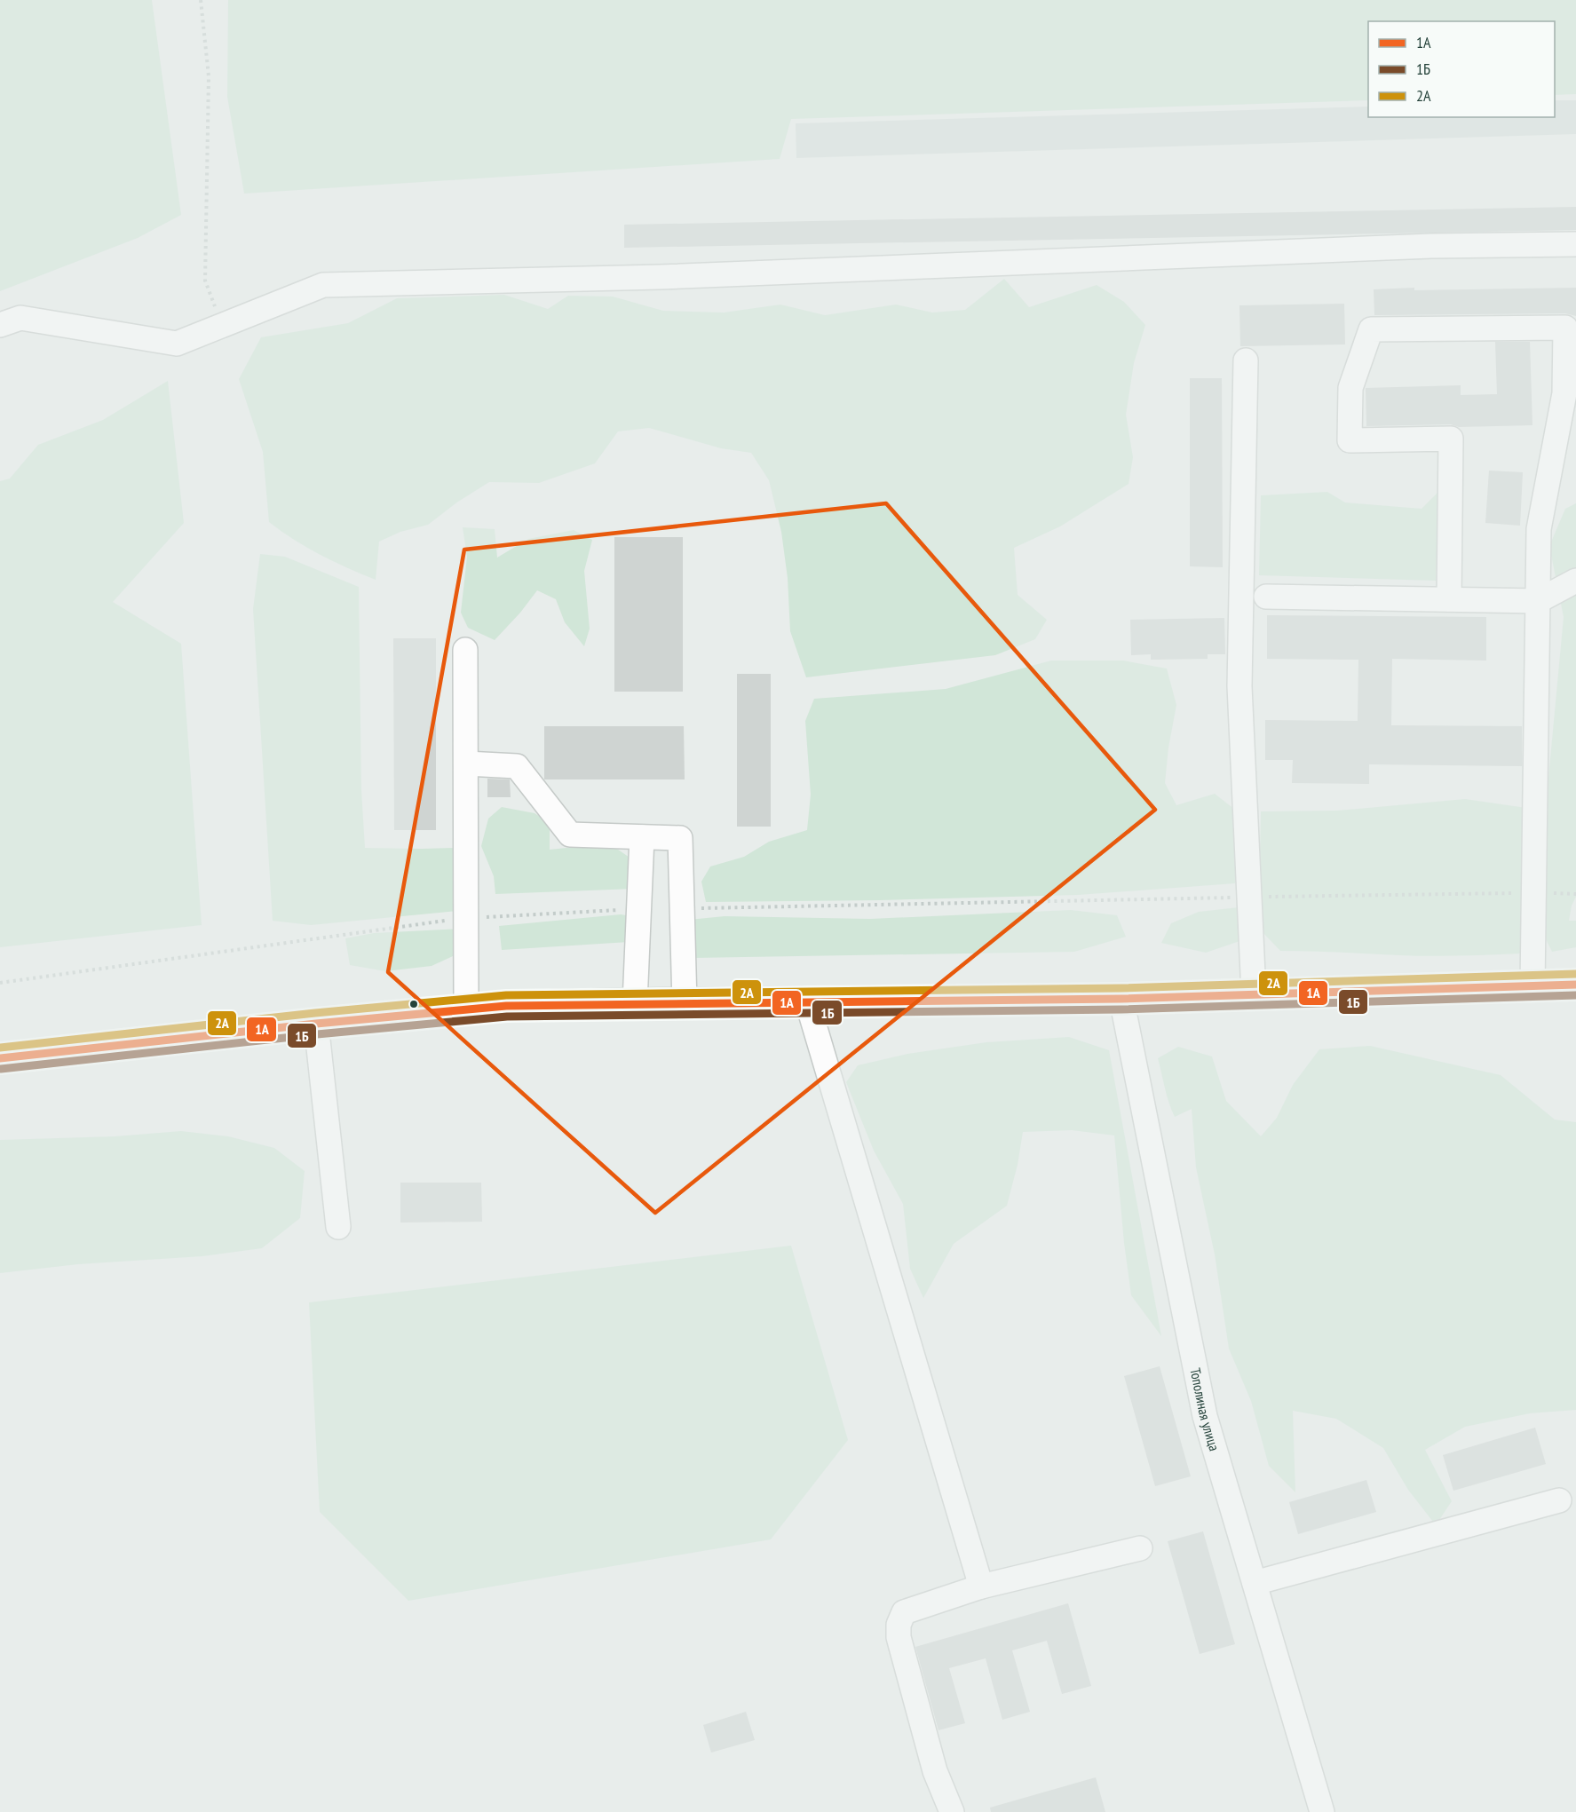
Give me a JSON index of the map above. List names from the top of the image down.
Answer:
{
  "streets": {
    "street": ["Тополиная улица"]
  },
  "lines": ["transit line 2А", "transit line 1А", "transit line 1Б"],
  "legend": ["1А", "1Б", "2А"]
}
